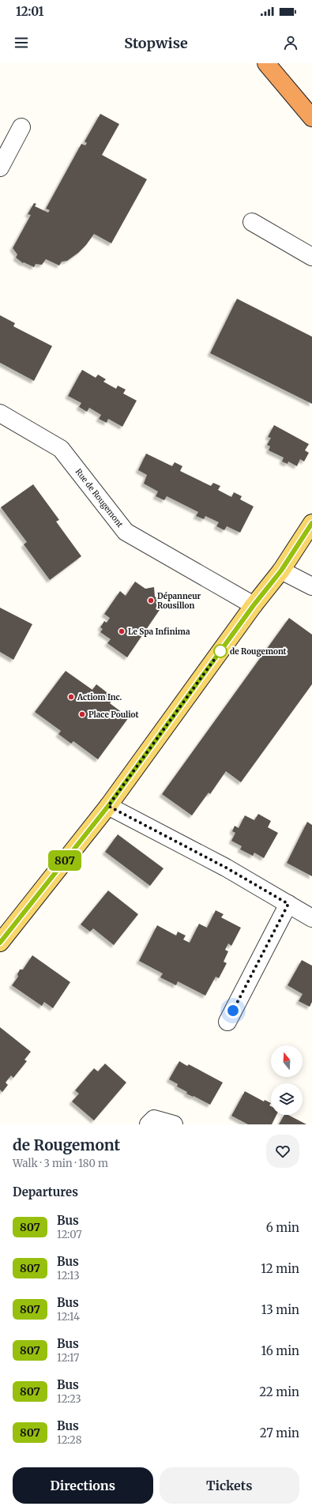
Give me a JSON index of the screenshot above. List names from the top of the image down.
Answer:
{
  "streets": {
    "street": ["Rue de Rougemont"]
  },
  "places": [
    "Dépanneur Rousillon",
    "Le Spa Infinima",
    "de Rougemont",
    "Actiom Inc.",
    "Place Pouliot"
  ],
  "lines": ["bus line 807"],
  "north": "top",
  "page": {
    "status": "12:01",
    "header": "Stopwise",
    "on_map": "807",
    "heading": [
      ["de Rougemont", "Walk · 3 min · 180 m"],
      "Departures"
    ],
    "list": [
      {
        "mark": "807",
        "name": "Bus",
        "note": "12:07",
        "value": "6 min"
      },
      {
        "mark": "807",
        "name": "Bus",
        "note": "12:13",
        "value": "12 min"
      },
      {
        "mark": "807",
        "name": "Bus",
        "note": "12:14",
        "value": "13 min"
      },
      {
        "mark": "807",
        "name": "Bus",
        "note": "12:17",
        "value": "16 min"
      },
      {
        "mark": "807",
        "name": "Bus",
        "note": "12:23",
        "value": "22 min"
      },
      {
        "mark": "807",
        "name": "Bus",
        "note": "12:28",
        "value": "27 min"
      }
    ],
    "buttons": ["Directions", "Tickets"]
  }
}
